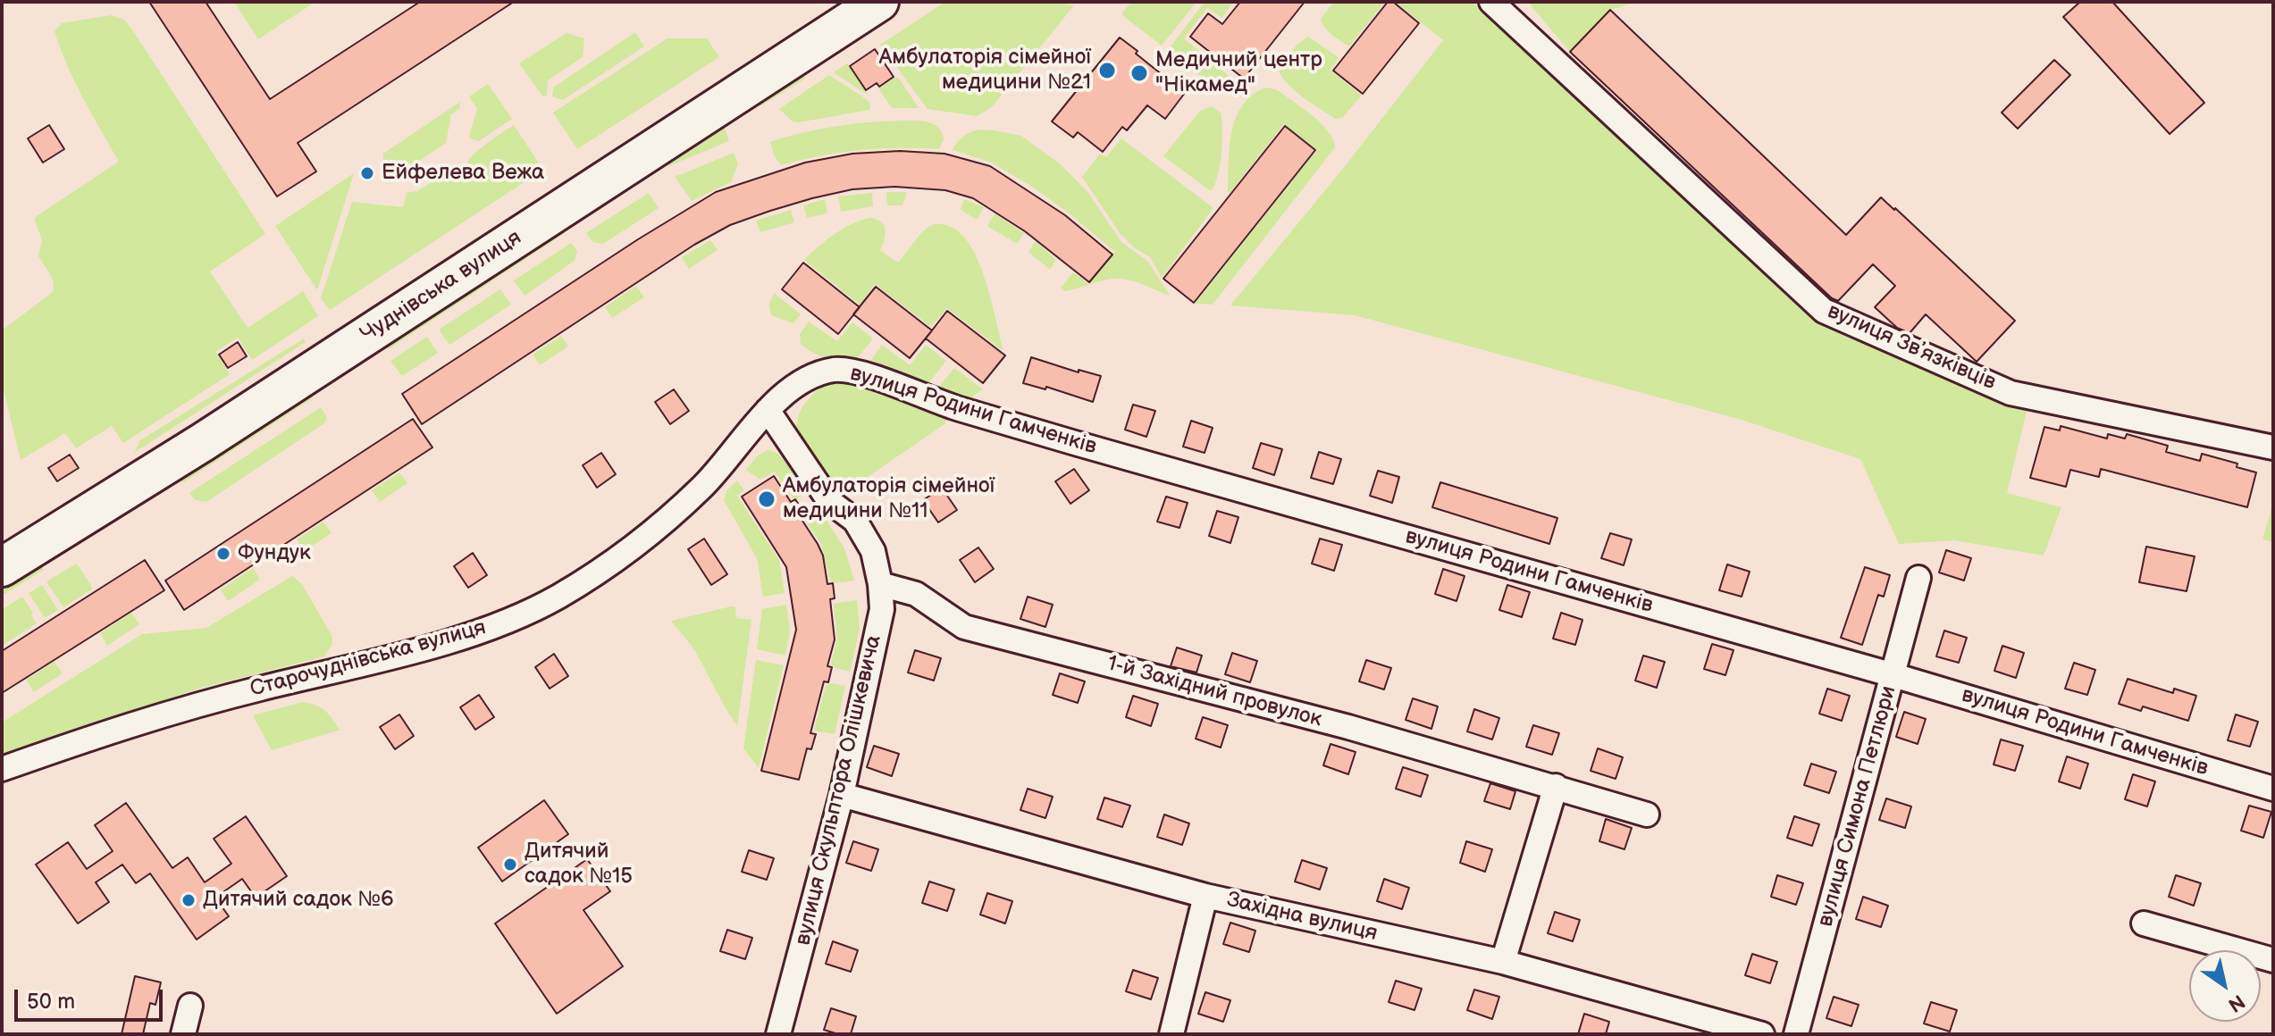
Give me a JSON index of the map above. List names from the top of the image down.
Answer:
{
  "streets": {
    "main road": ["Чуднівська вулиця"],
    "street": [
      "вулиця Звʼязківців",
      "вулиця Родини Гамченків",
      "Старочуднівська вулиця",
      "1-й Західний провулок",
      "вулиця Скульптора Олішкевича",
      "вулиця Симона Петлюри",
      "Західна вулиця"
    ]
  },
  "crossings": [
    ["вулиця Родини Гамченків", "Старочуднівська вулиця"],
    ["вулиця Родини Гамченків", "вулиця Симона Петлюри"],
    ["Старочуднівська вулиця", "вулиця Скульптора Олішкевича"],
    ["1-й Західний провулок", "вулиця Скульптора Олішкевича"],
    ["вулиця Скульптора Олішкевича", "Західна вулиця"]
  ],
  "places": [
    "Амбулаторія сімейної медицини №21",
    "Медичний центр \"Нікамед\"",
    "Ейфелева Вежа",
    "Амбулаторія сімейної медицини №11",
    "Фундук",
    "Дитячий садок №15",
    "Дитячий садок №6"
  ],
  "scale_bar": "50 m",
  "north": "bottom right"
}
